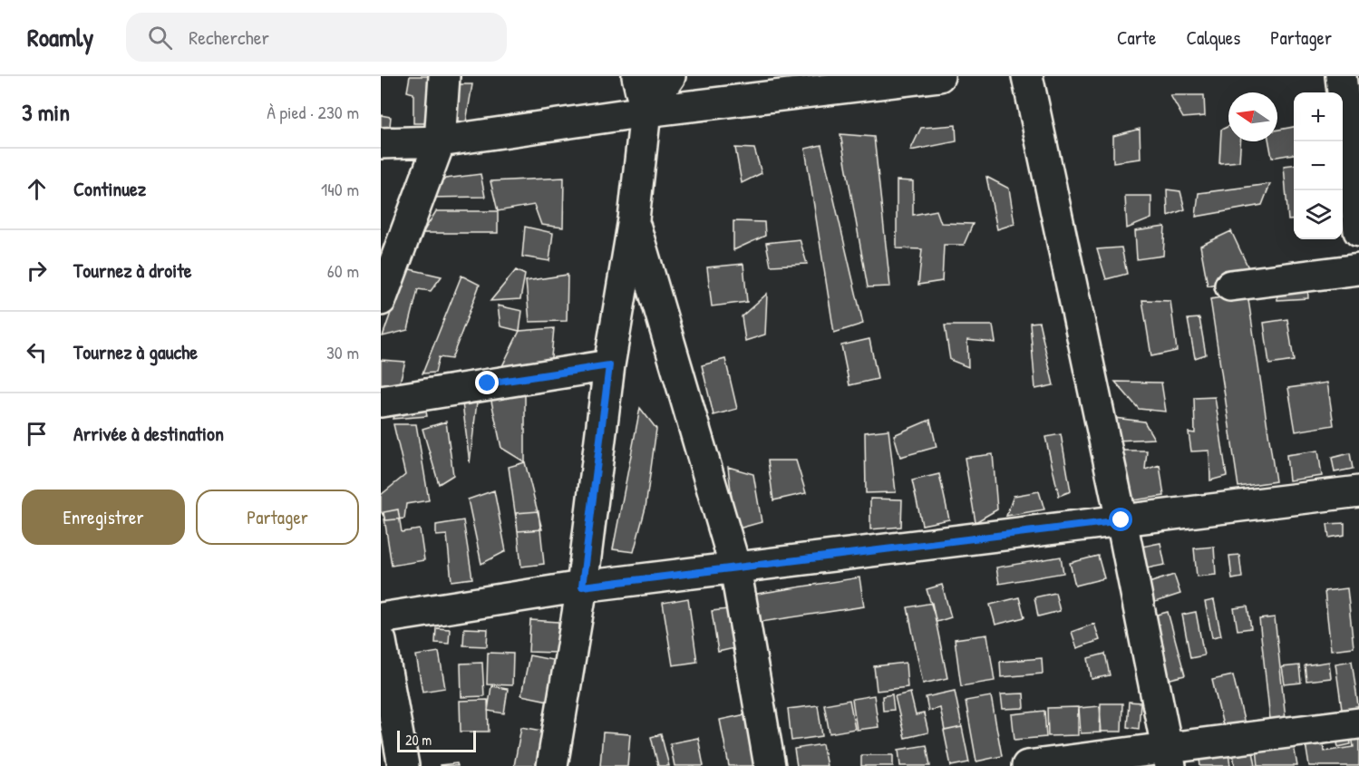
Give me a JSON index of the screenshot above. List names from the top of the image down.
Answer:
{
  "scale_bar": "20 m",
  "north": "left",
  "page": {
    "header": "Roamly",
    "search": "Rechercher",
    "nav": ["Carte", "Calques", "Partager"],
    "heading": ["3 min", "À pied · 230 m"],
    "map_buttons": ["+", "−"],
    "list": [
      ["Continuez", "140 m"],
      ["Tournez à droite", "60 m"],
      ["Tournez à gauche", "30 m"],
      "Arrivée à destination"
    ],
    "buttons": ["Enregistrer", "Partager"],
    "scale": "20 m"
  }
}
